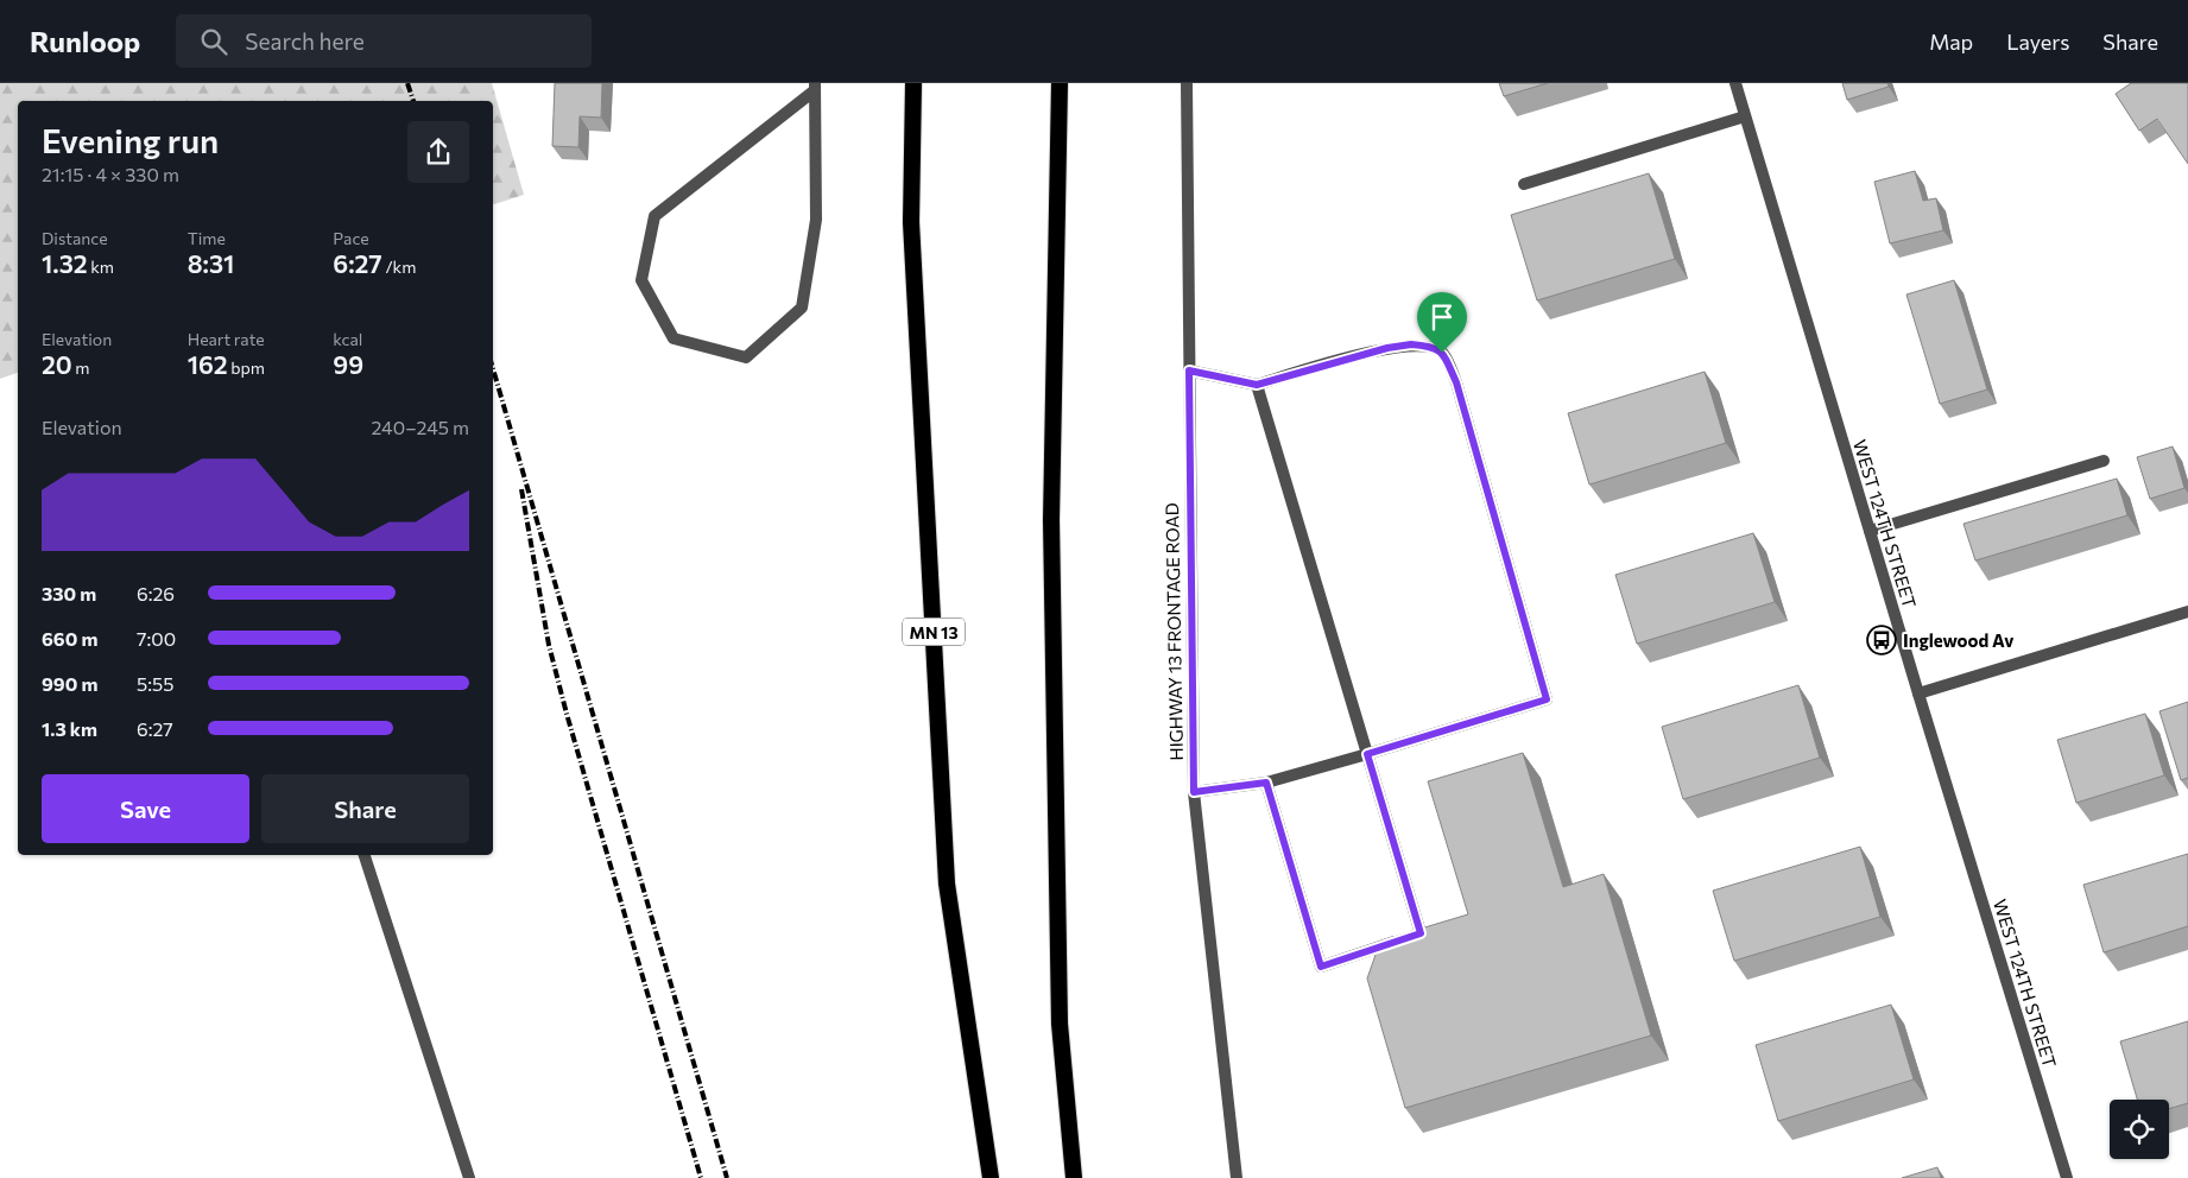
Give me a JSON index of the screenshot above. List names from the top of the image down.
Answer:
{
  "streets": {
    "highway": ["MN 13"],
    "street": ["WEST 124TH STREET", "HIGHWAY 13 FRONTAGE ROAD"]
  },
  "places": {
    "bus stop": ["Inglewood Av"]
  },
  "page": {
    "header": "Runloop",
    "search": "Search here",
    "nav": ["Map", "Layers", "Share"],
    "heading": ["Evening run", "21:15 · 4 × 330 m"],
    "stats": [
      ["Distance", "1.32 km"],
      ["Time", "8:31"],
      ["Pace", "6:27 /km"],
      ["Elevation", "20 m"],
      ["Heart rate", "162 bpm"],
      ["kcal", "99"]
    ],
    "chart": ["Elevation", "240–245 m"],
    "list": [
      {
        "name": "330 m",
        "note": "6:26"
      },
      {
        "name": "660 m",
        "note": "7:00"
      },
      {
        "name": "990 m",
        "note": "5:55"
      },
      {
        "name": "1.3 km",
        "note": "6:27"
      }
    ],
    "buttons": ["Save", "Share"]
  }
}
